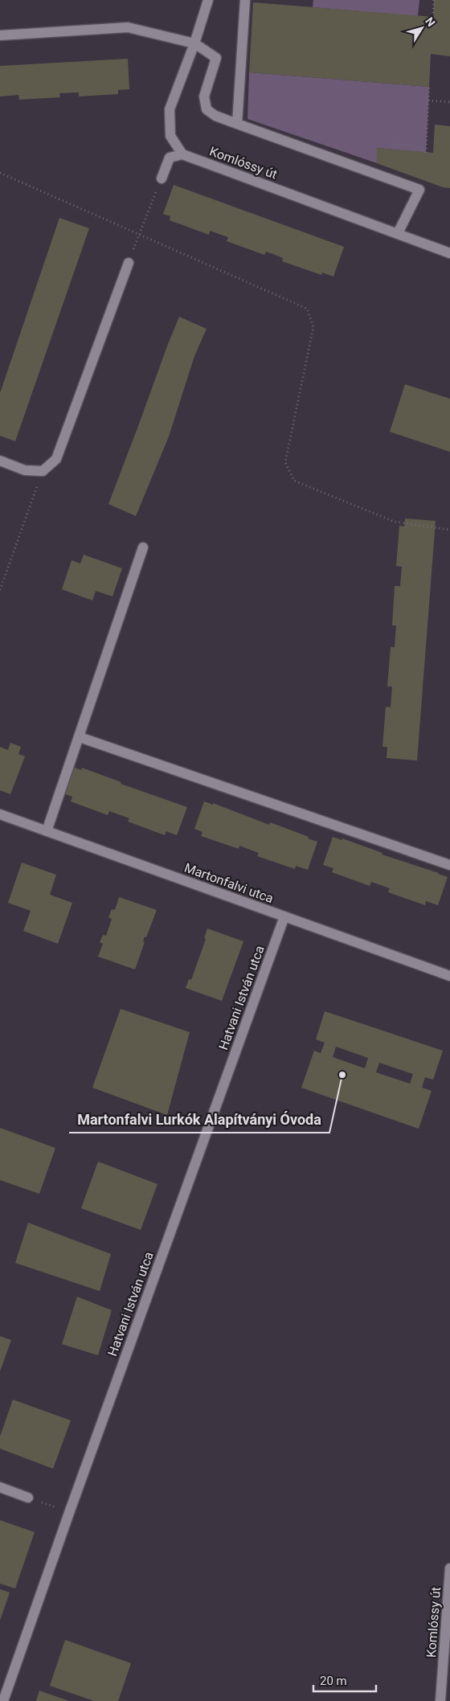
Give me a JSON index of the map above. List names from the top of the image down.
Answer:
{
  "streets": {
    "street": ["Komlóssy út", "Martonfalvi utca", "Hatvani István utca"]
  },
  "crossings": [
    ["Martonfalvi utca", "Hatvani István utca"]
  ],
  "places": ["Martonfalvi Lurkók Alapítványi Óvoda"],
  "scale_bar": "20 m",
  "north": "top right"
}
